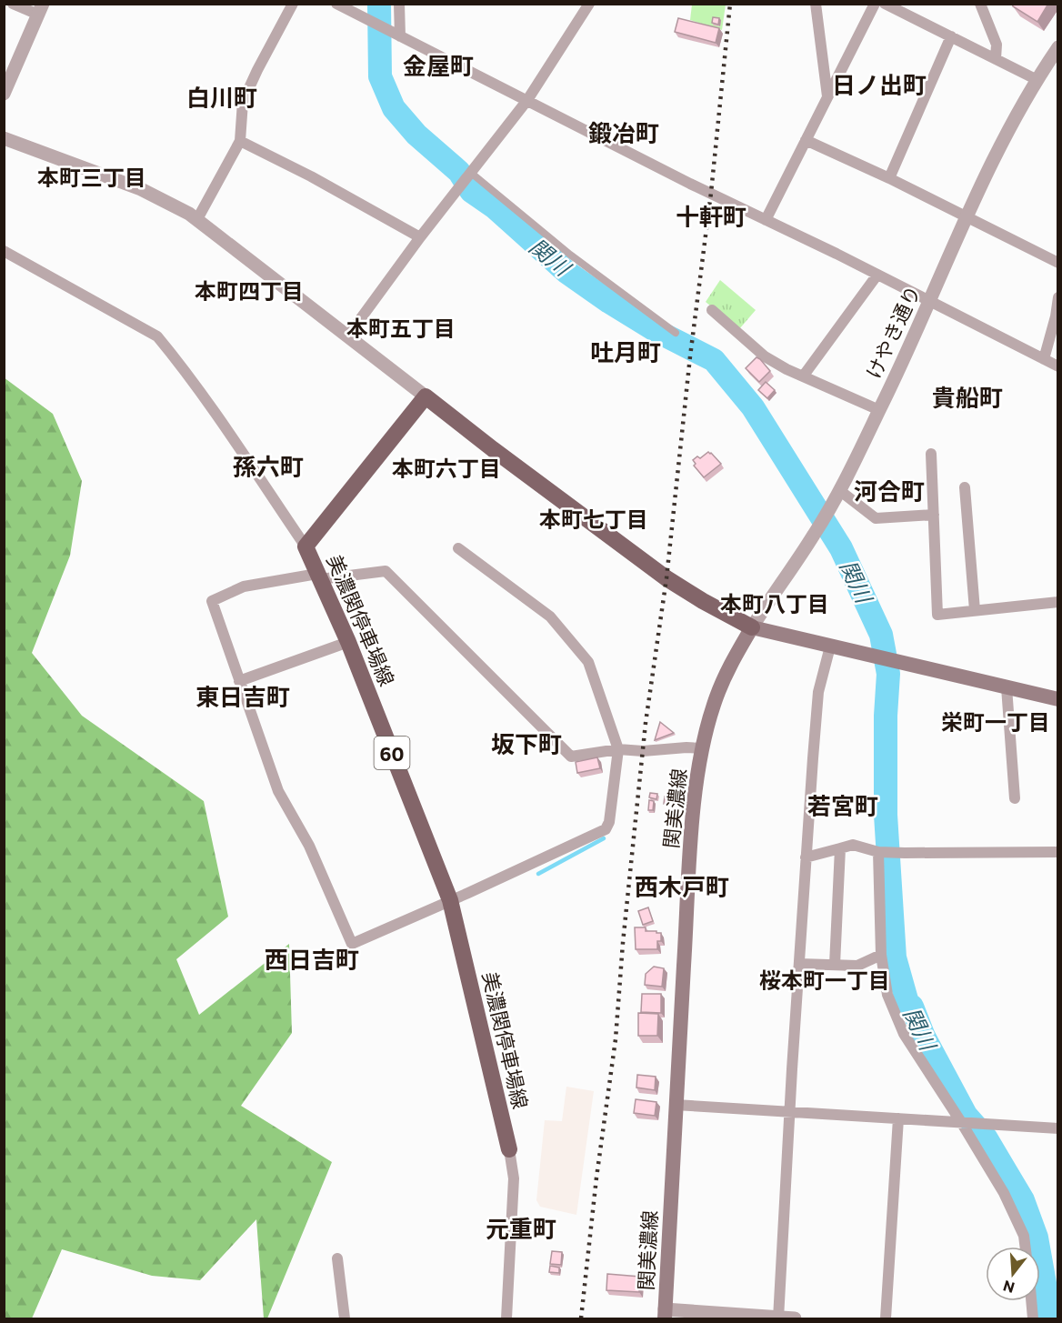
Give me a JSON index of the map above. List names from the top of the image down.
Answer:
{
  "streets": {
    "main road": ["美濃関停車場線", "60", "関美濃線"],
    "street": ["けやき通り"]
  },
  "crossings": [
    ["けやき通り", "関美濃線"]
  ],
  "districts": [
    "金屋町",
    "日ノ出町",
    "白川町",
    "鍛冶町",
    "本町三丁目",
    "十軒町",
    "本町四丁目",
    "本町五丁目",
    "吐月町",
    "貴船町",
    "孫六町",
    "本町六丁目",
    "河合町",
    "本町七丁目",
    "本町八丁目",
    "東日吉町",
    "栄町一丁目",
    "坂下町",
    "若宮町",
    "西木戸町",
    "西日吉町",
    "桜本町一丁目",
    "元重町"
  ],
  "water": ["関川"],
  "north": "bottom"
}
